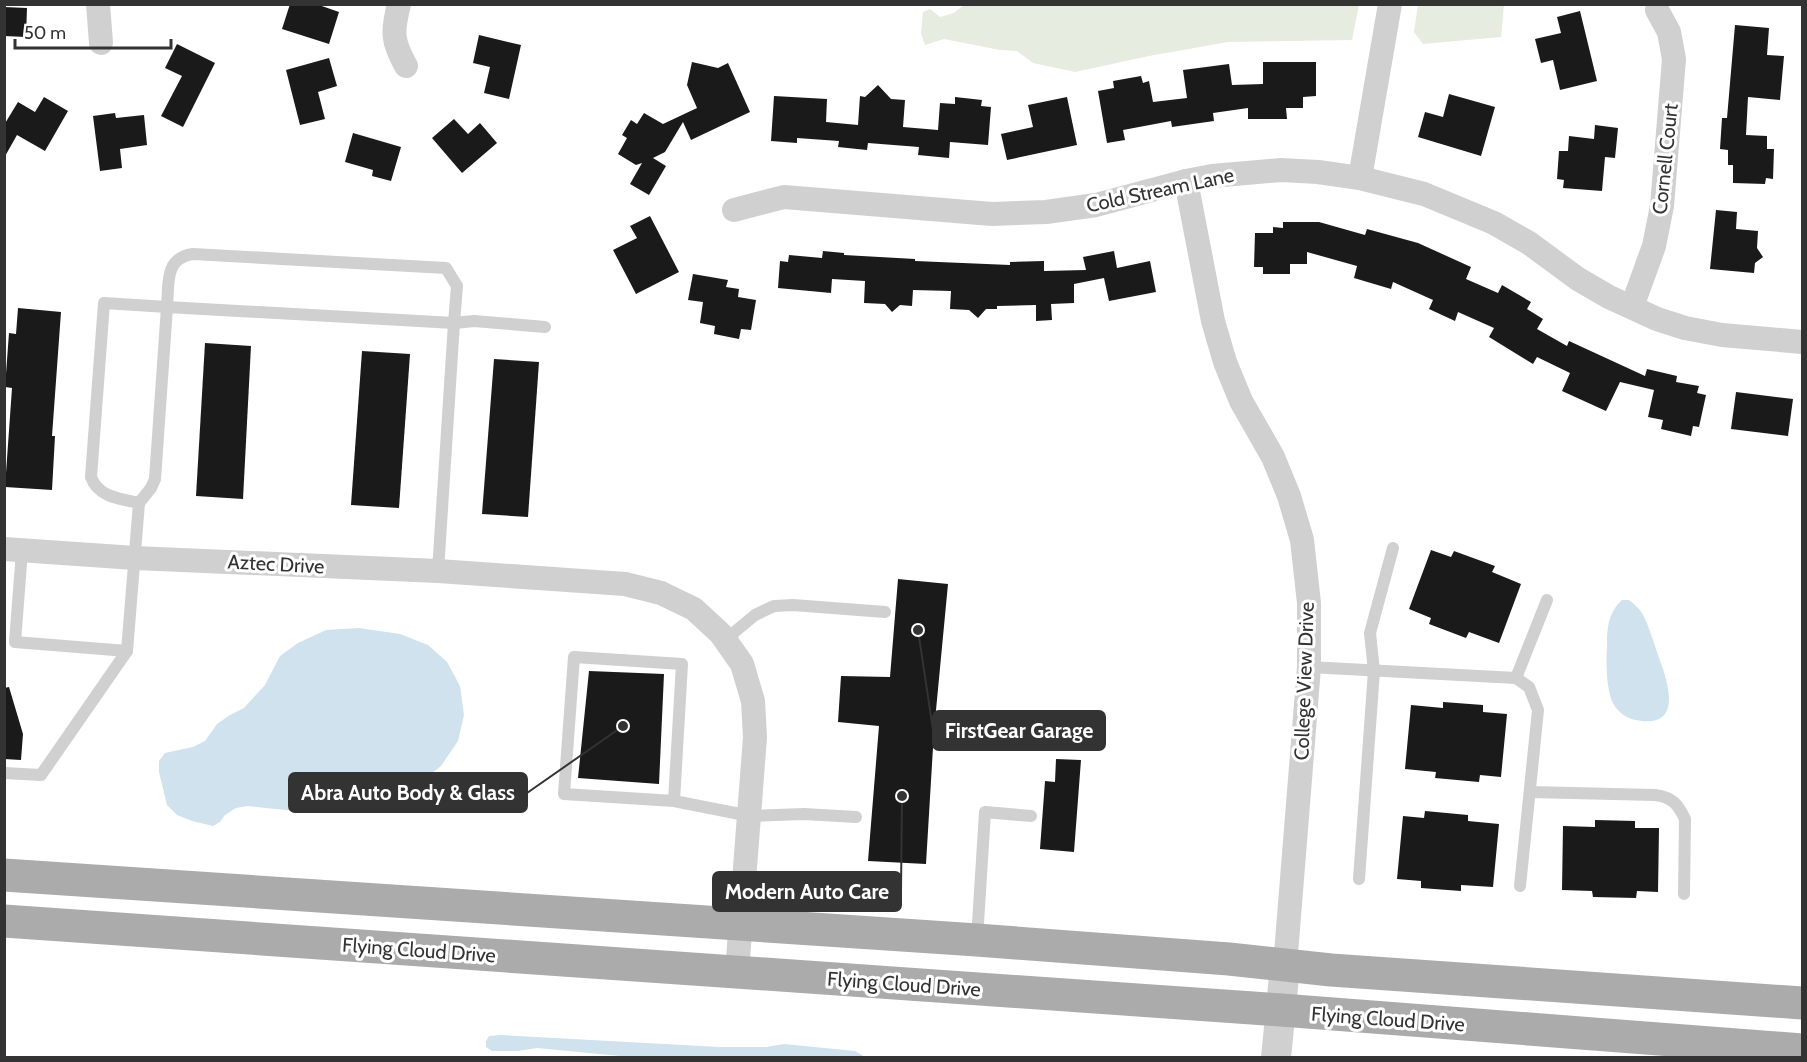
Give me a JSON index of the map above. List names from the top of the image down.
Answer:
{
  "streets": {
    "main road": ["Flying Cloud Drive"],
    "street": [
      "Cornell Court",
      "Cold Stream Lane",
      "Aztec Drive",
      "College View Drive"
    ]
  },
  "crossings": [
    ["Cornell Court", "Cold Stream Lane"],
    ["Cold Stream Lane", "College View Drive"],
    ["Aztec Drive", "Flying Cloud Drive"],
    ["College View Drive", "Flying Cloud Drive"]
  ],
  "places": ["FirstGear Garage", "Abra Auto Body & Glass", "Modern Auto Care"],
  "scale_bar": "50 m"
}
